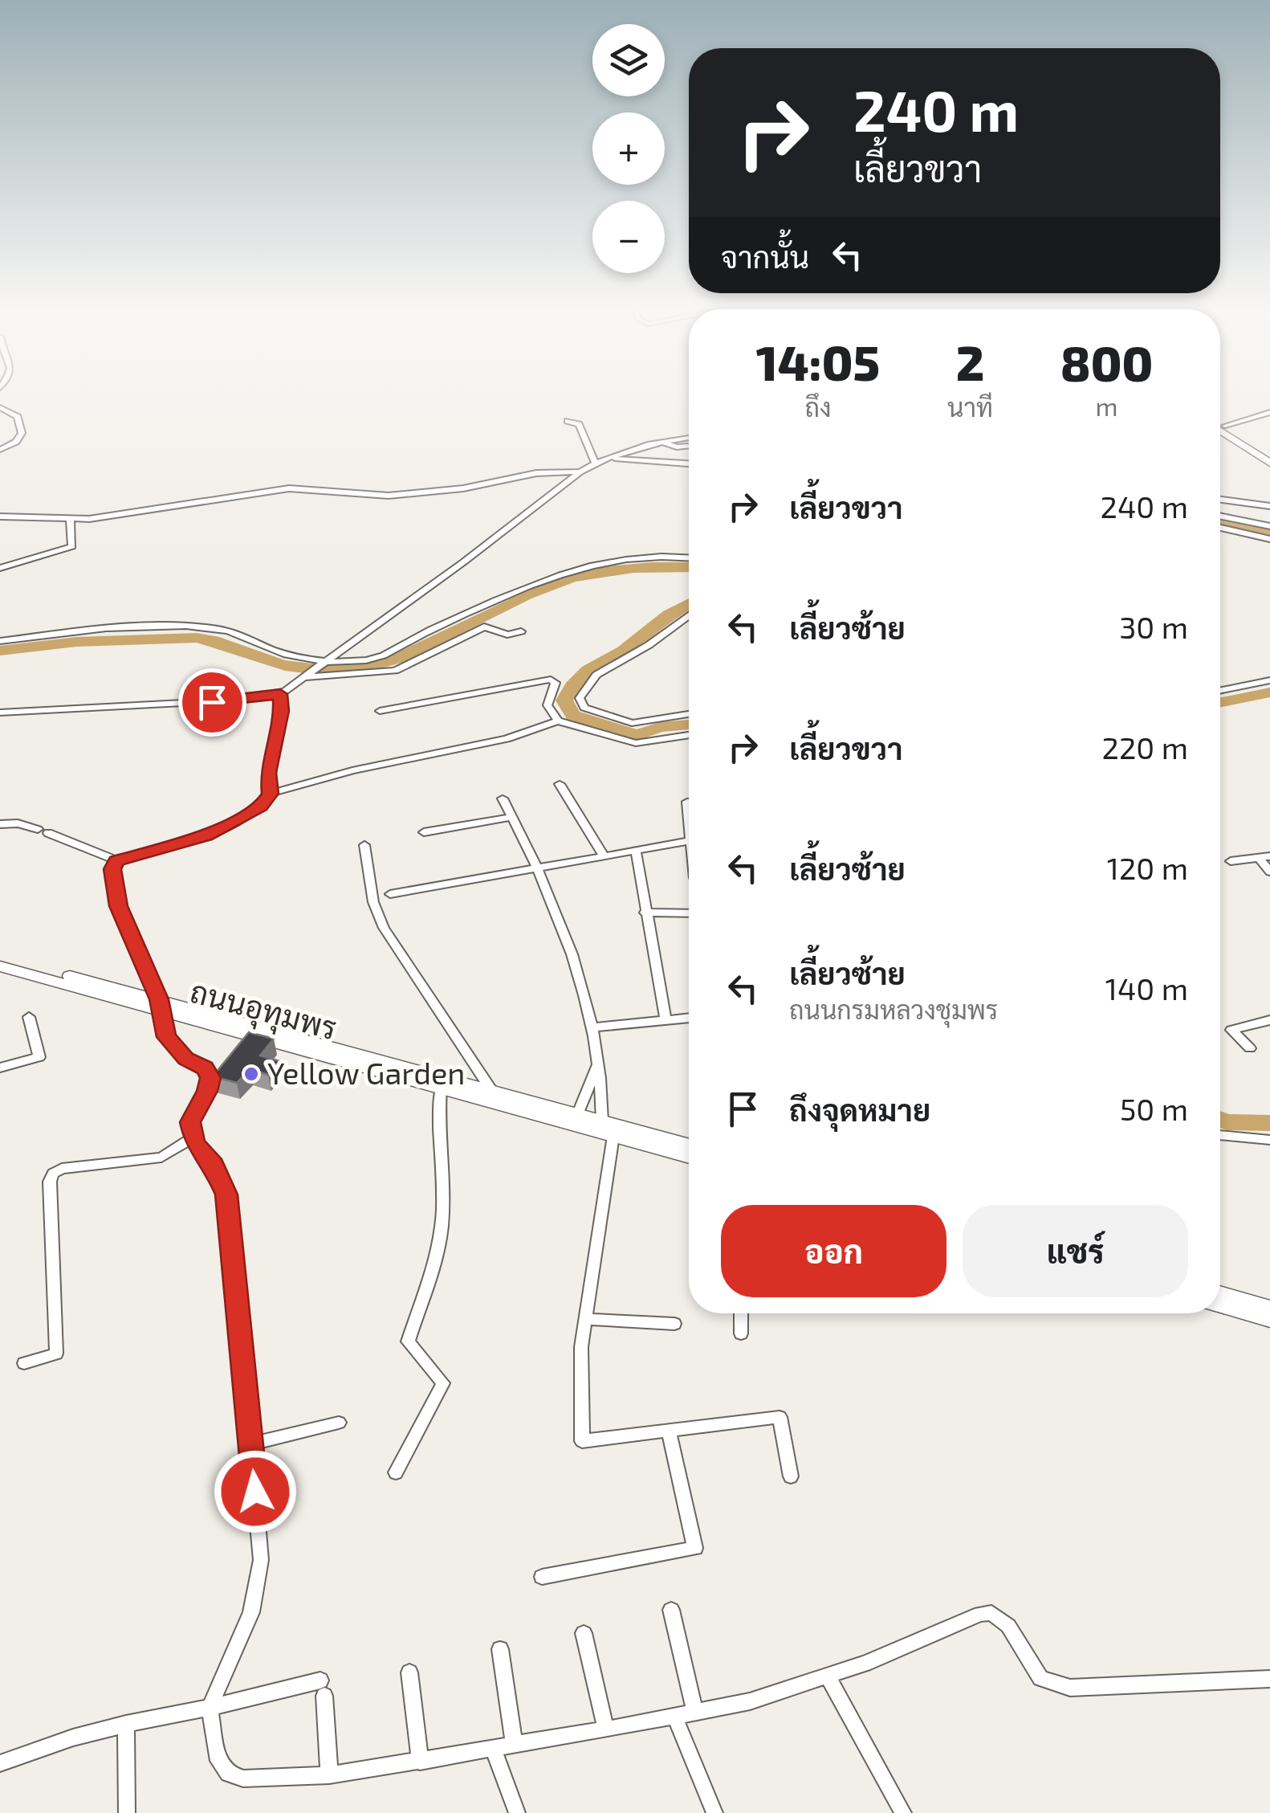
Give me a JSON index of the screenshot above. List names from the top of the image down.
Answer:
{
  "streets": {
    "street": ["ถนนอุทุมพร"]
  },
  "places": ["Yellow Garden"],
  "page": {
    "map_buttons": ["+", "−"],
    "turn": ["240 m", "เลี้ยวขวา"],
    "then": "จากนั้น",
    "eta": [
      "14:05",
      "ถึง",
      "2",
      "นาที",
      "800",
      "m"
    ],
    "list": [
      {
        "name": "เลี้ยวขวา",
        "value": "240 m"
      },
      {
        "name": "เลี้ยวซ้าย",
        "value": "30 m"
      },
      {
        "name": "เลี้ยวขวา",
        "value": "220 m"
      },
      {
        "name": "เลี้ยวซ้าย",
        "value": "120 m"
      },
      {
        "name": "เลี้ยวซ้าย",
        "note": "ถนนกรมหลวงชุมพร",
        "value": "140 m"
      },
      {
        "name": "ถึงจุดหมาย",
        "value": "50 m"
      }
    ],
    "buttons": ["ออก", "แชร์"]
  }
}
